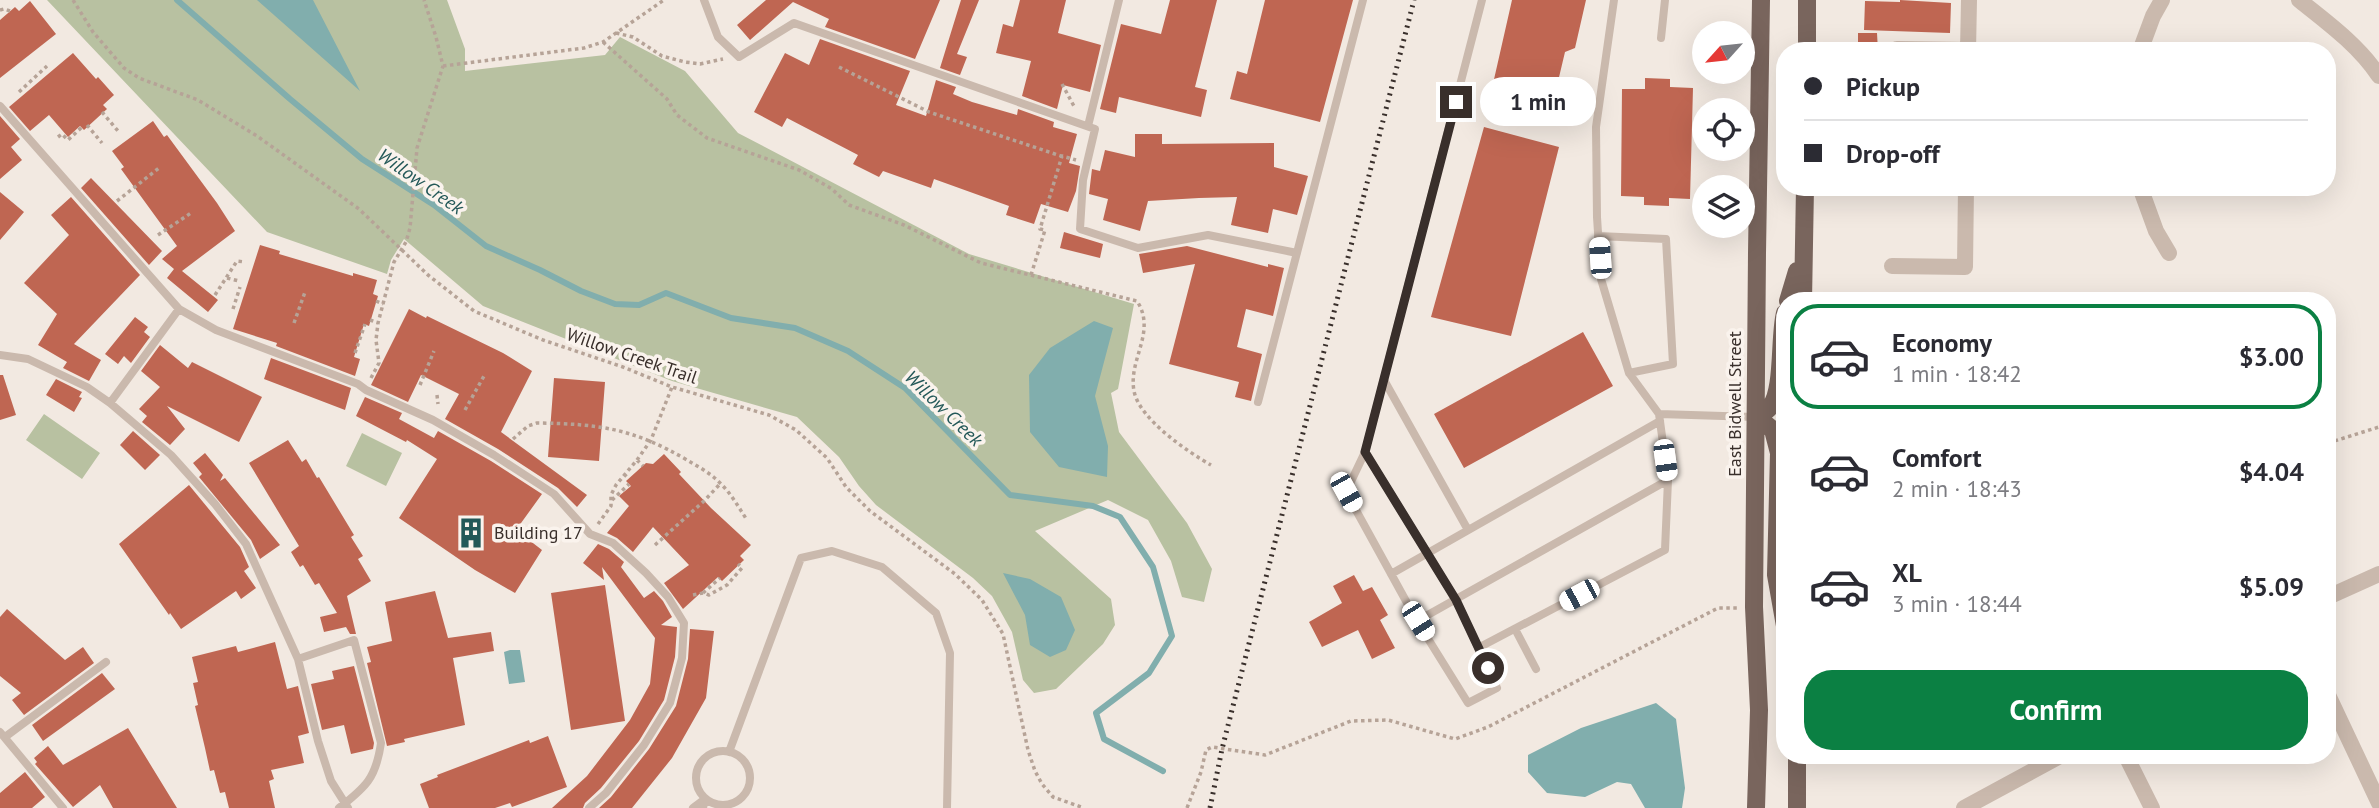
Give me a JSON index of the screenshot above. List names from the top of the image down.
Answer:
{
  "streets": {
    "main road": ["East Bidwell Street"],
    "path": ["Willow Creek Trail"]
  },
  "water": ["Willow Creek"],
  "places": {
    "building": ["Building 17"]
  },
  "north": "bottom left",
  "page": {
    "banner": ["Pickup", "Drop-off"],
    "bubble": "1 min",
    "list": [
      {
        "name": "Economy",
        "note": "1 min · 18:42",
        "value": "$3.00"
      },
      {
        "name": "Comfort",
        "note": "2 min · 18:43",
        "value": "$4.04"
      },
      {
        "name": "XL",
        "note": "3 min · 18:44",
        "value": "$5.09"
      }
    ],
    "buttons": "Confirm"
  }
}
